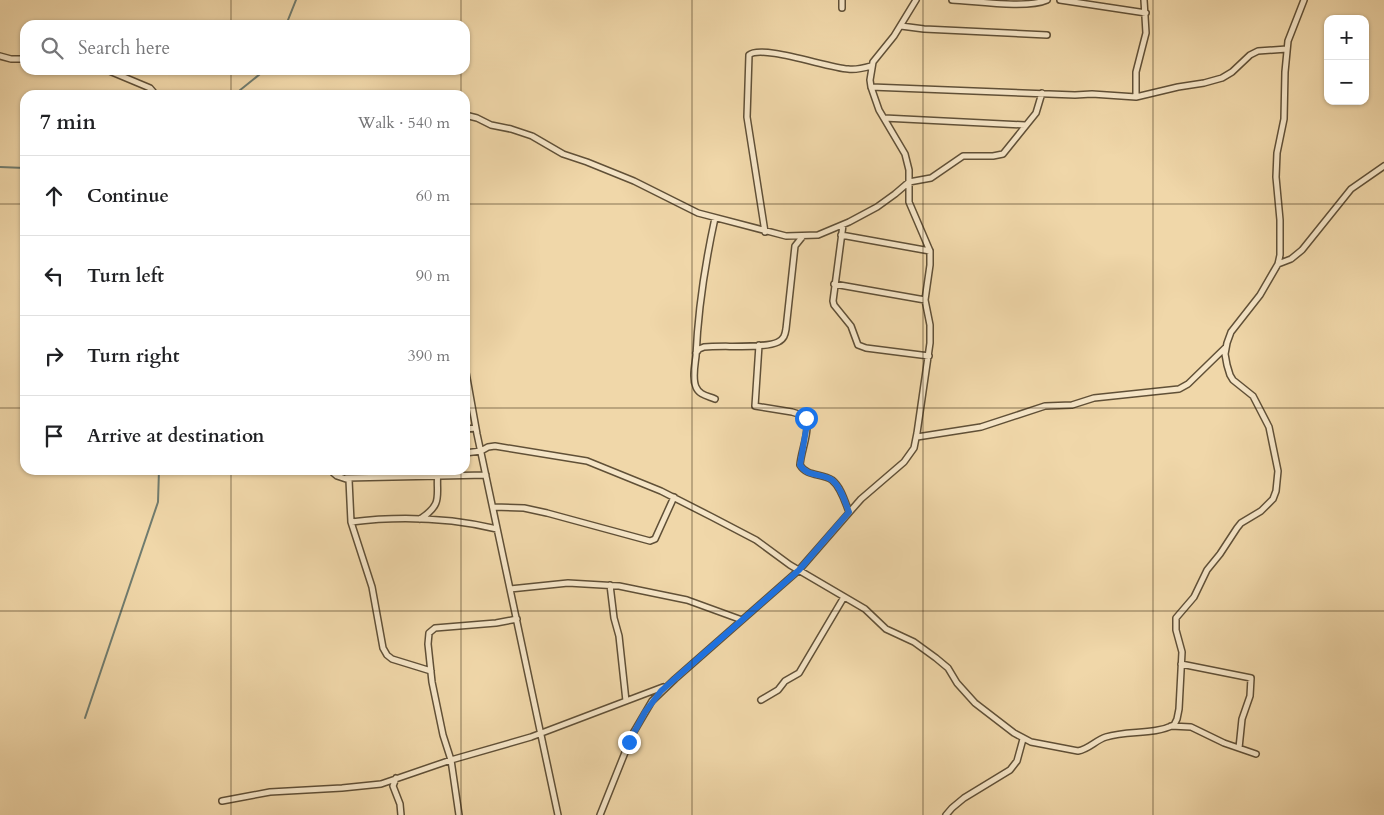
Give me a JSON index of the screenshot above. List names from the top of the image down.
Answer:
{
  "page": {
    "map_buttons": ["+", "−"],
    "search": "Search here",
    "heading": ["7 min", "Walk · 540 m"],
    "list": [
      ["Continue", "60 m"],
      ["Turn left", "90 m"],
      ["Turn right", "390 m"],
      "Arrive at destination"
    ]
  }
}
